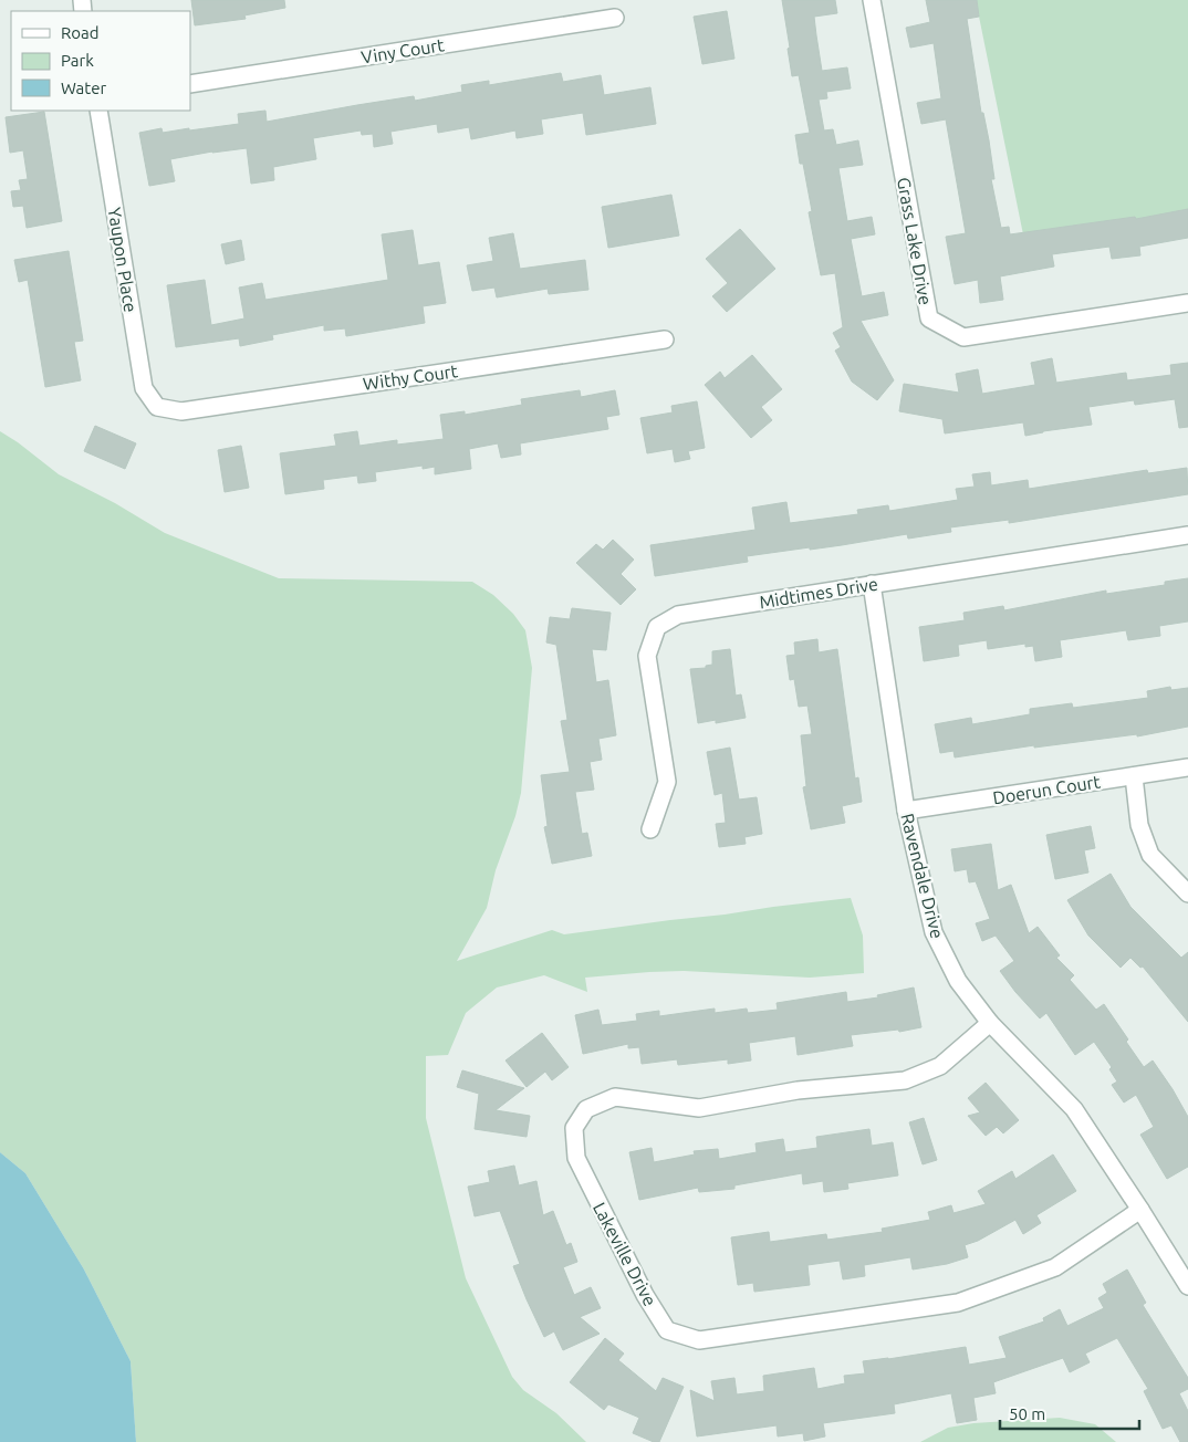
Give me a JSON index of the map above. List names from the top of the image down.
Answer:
{
  "streets": {
    "street": [
      "Viny Court",
      "Grass Lake Drive",
      "Yaupon Place",
      "Withy Court",
      "Midtimes Drive",
      "Doerun Court",
      "Ravendale Drive",
      "Lakeville Drive"
    ]
  },
  "crossings": [
    ["Yaupon Place", "Withy Court"],
    ["Midtimes Drive", "Ravendale Drive"],
    ["Doerun Court", "Ravendale Drive"],
    ["Ravendale Drive", "Lakeville Drive"]
  ],
  "legend": ["Road", "Park", "Water"],
  "scale_bar": "50 m"
}
